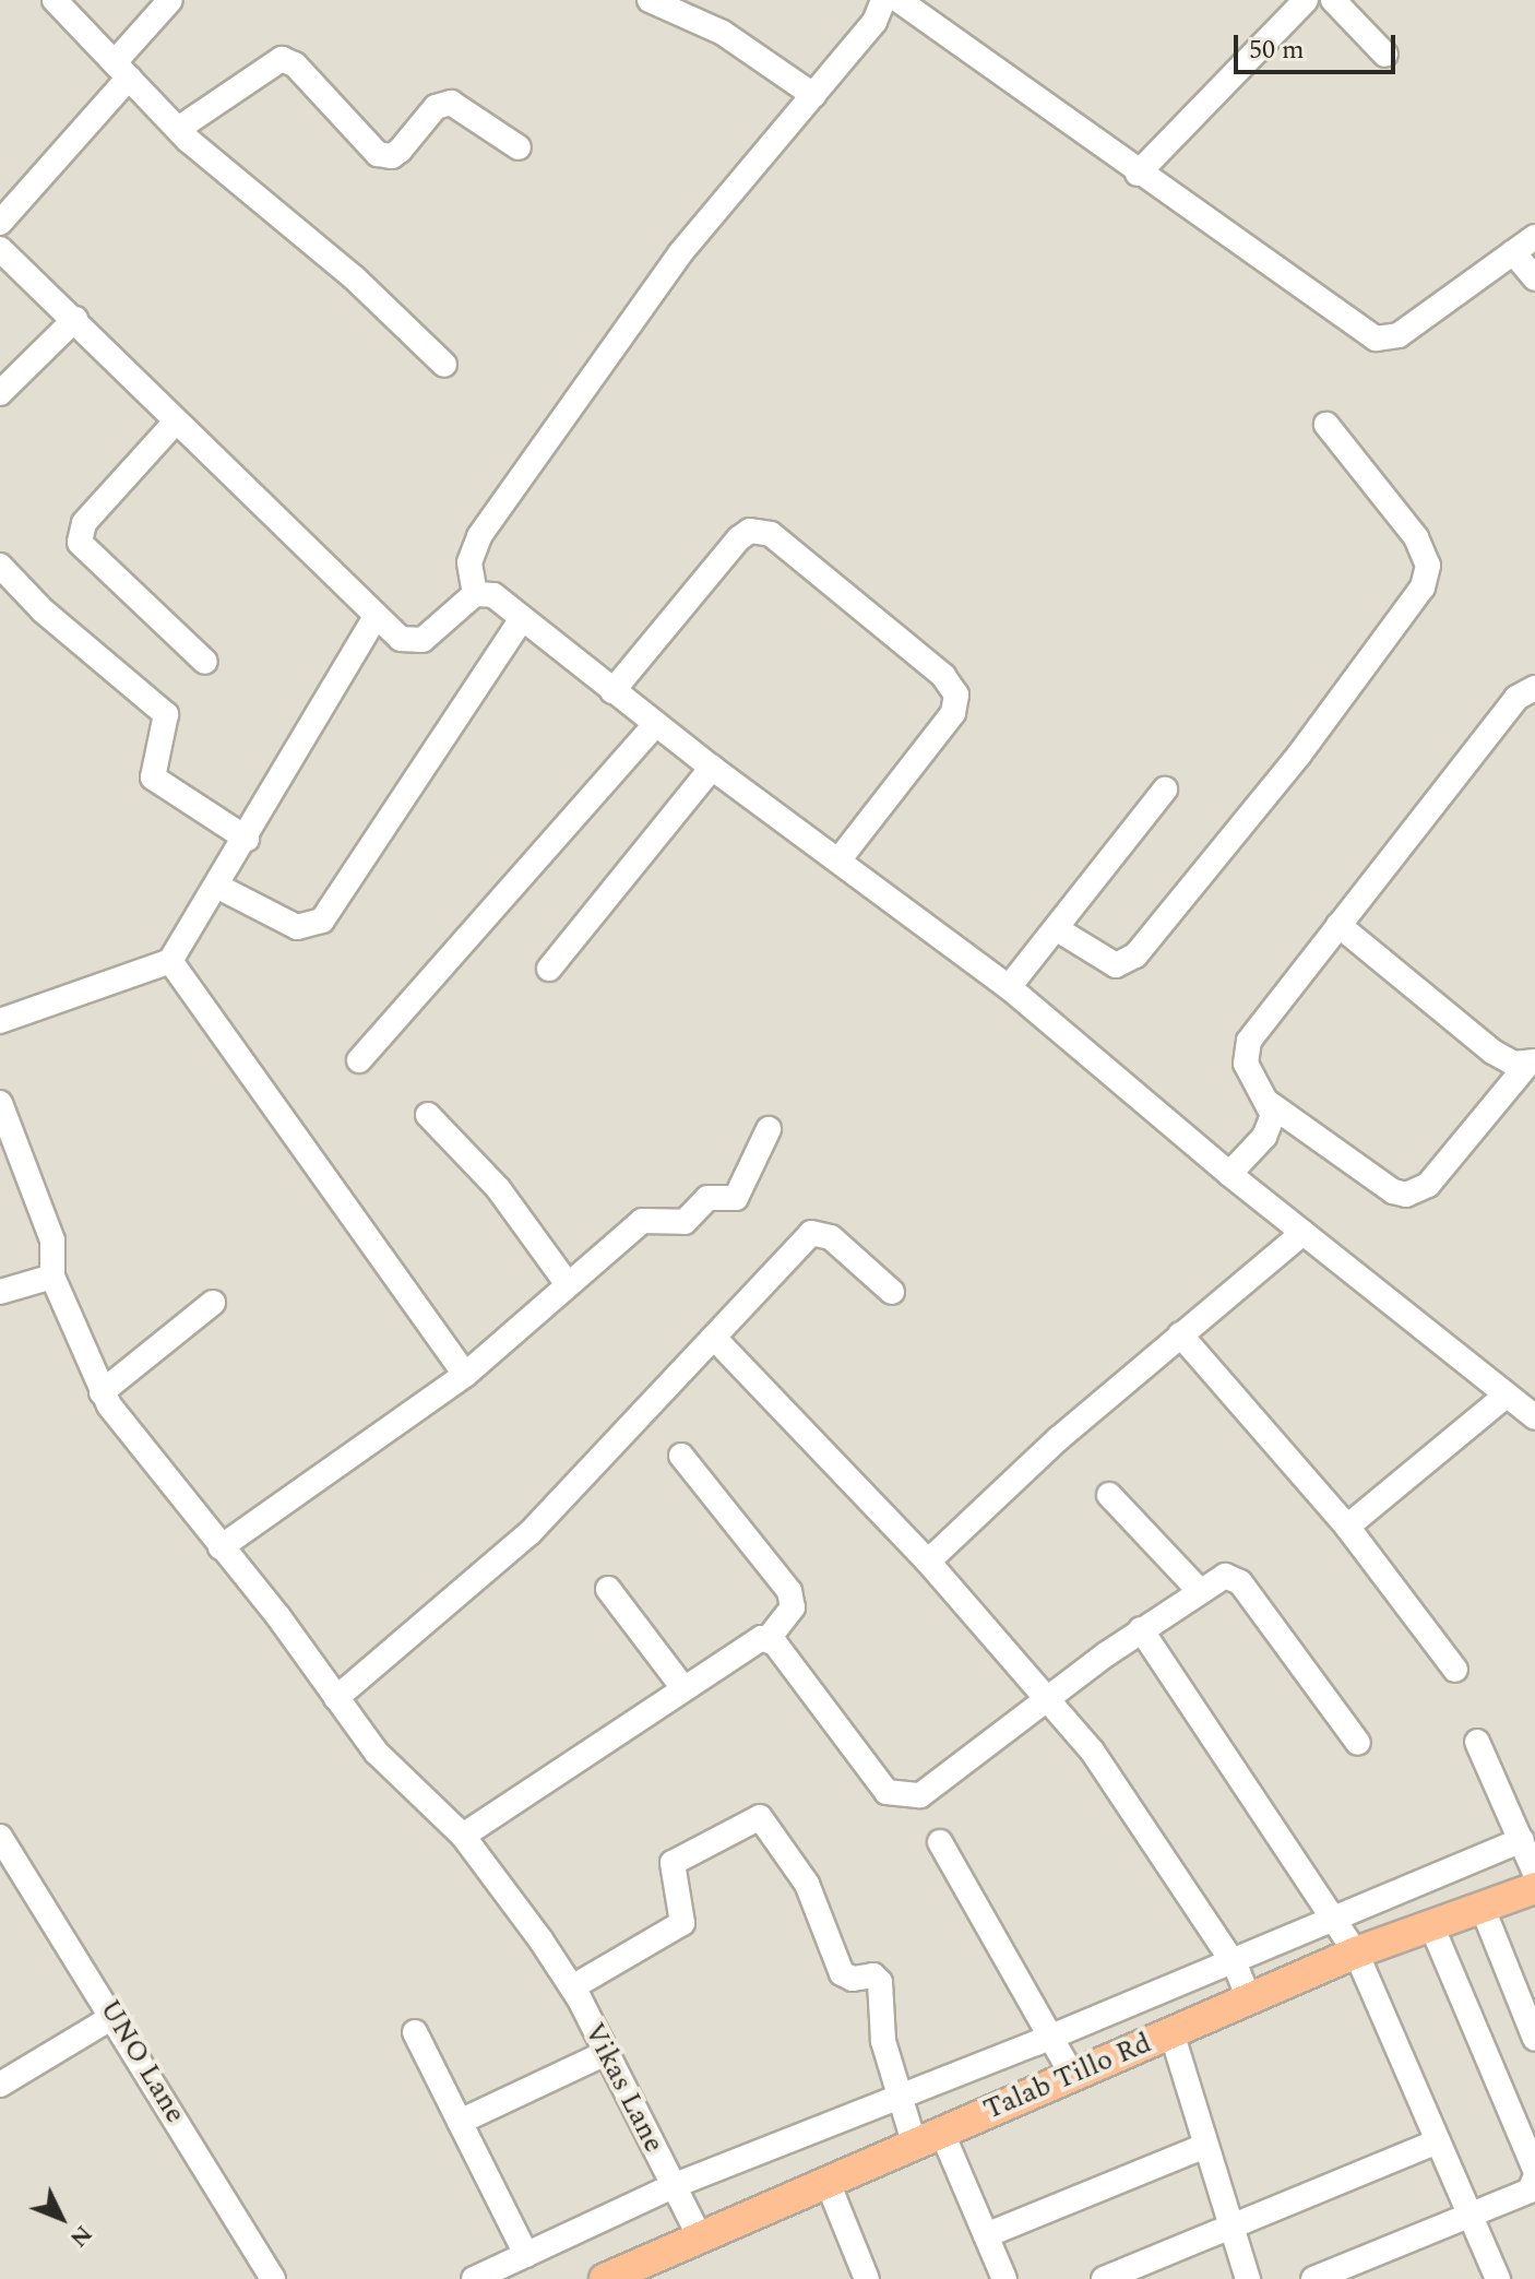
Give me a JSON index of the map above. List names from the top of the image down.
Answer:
{
  "streets": {
    "main road": ["Talab Tillo Rd"],
    "street": ["UNO Lane", "Vikas Lane"]
  },
  "crossings": [
    ["Talab Tillo Rd", "Vikas Lane"]
  ],
  "scale_bar": "50 m",
  "north": "bottom right"
}
